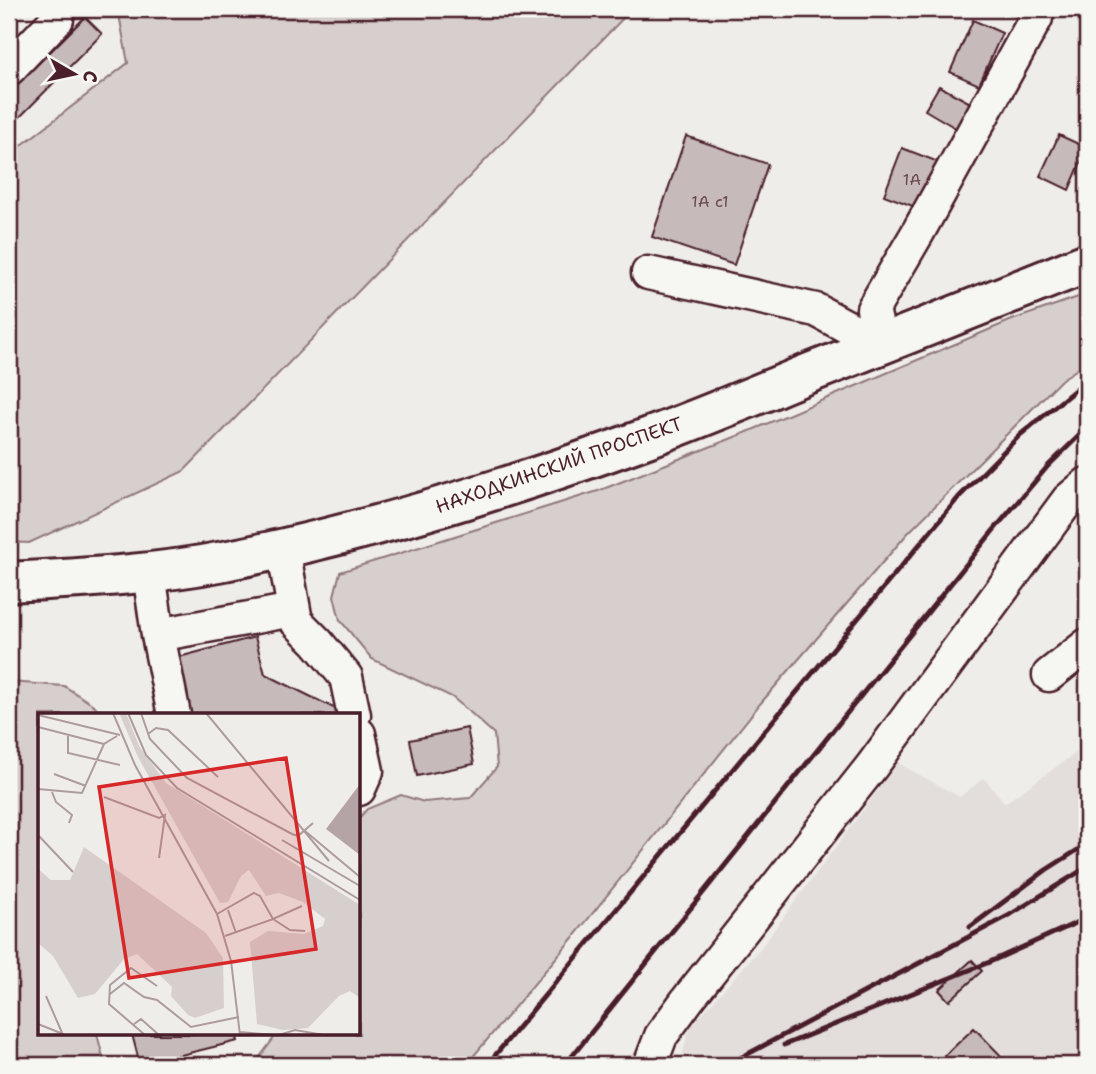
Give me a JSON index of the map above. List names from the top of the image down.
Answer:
{
  "streets": {
    "main road": ["НАХОДКИНСКИЙ ПРОСПЕКТ"]
  },
  "house_numbers": ["1А", "1А с1"],
  "north": "right"
}
